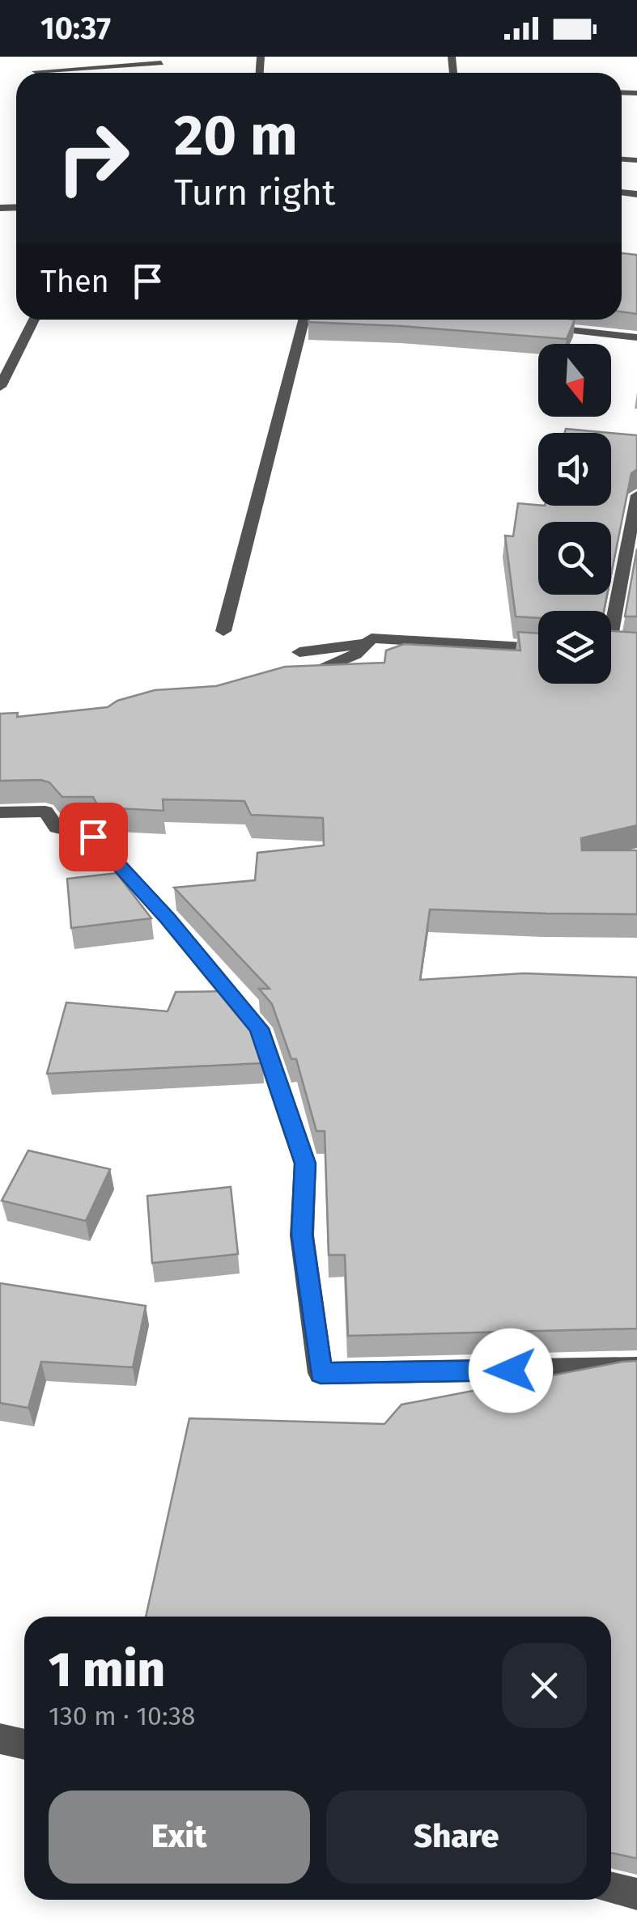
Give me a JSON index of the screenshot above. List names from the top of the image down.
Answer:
{
  "north": "bottom",
  "page": {
    "status": "10:37",
    "turn": ["20 m", "Turn right"],
    "then": "Then",
    "heading": ["1 min", "130 m · 10:38"],
    "buttons": ["Exit", "Share"]
  }
}
